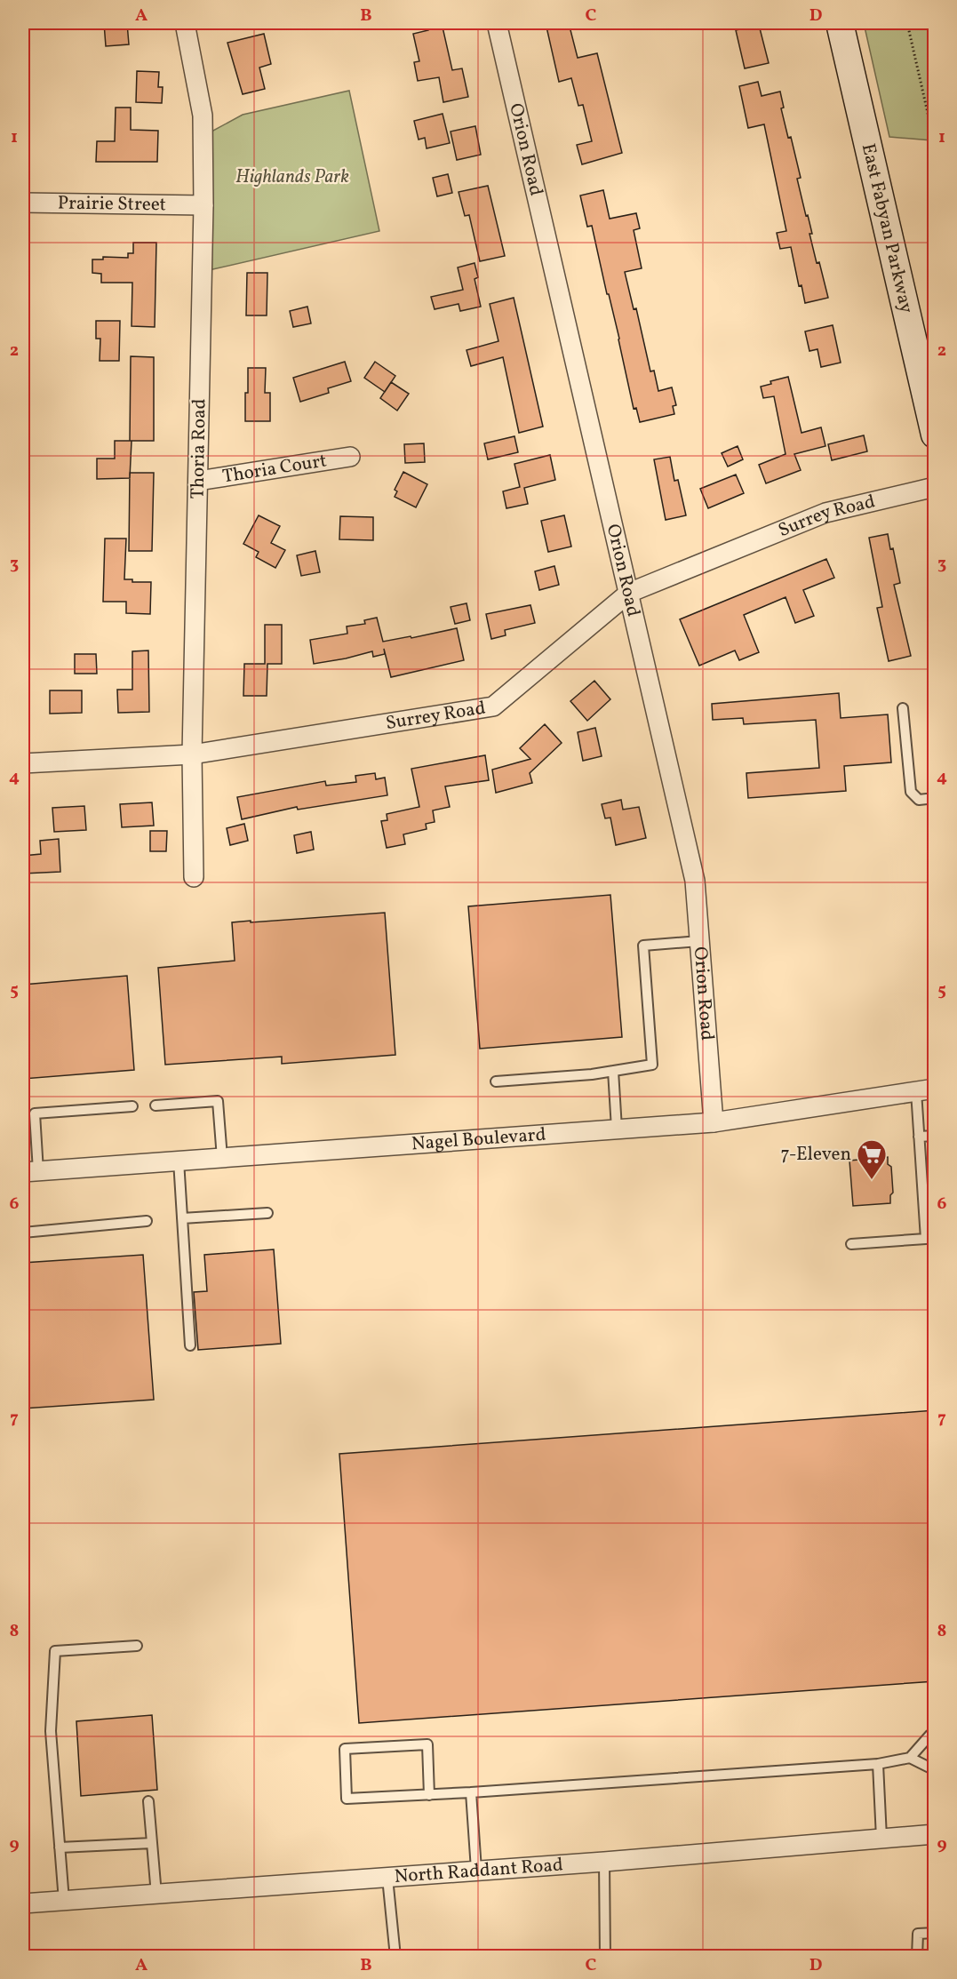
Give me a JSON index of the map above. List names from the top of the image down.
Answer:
{
  "streets": {
    "main road": ["East Fabyan Parkway"],
    "street": [
      "Orion Road",
      "Prairie Street",
      "Thoria Road",
      "Thoria Court",
      "Surrey Road",
      "Nagel Boulevard",
      "North Raddant Road"
    ]
  },
  "crossings": [
    ["Orion Road", "Surrey Road"],
    ["Orion Road", "Nagel Boulevard"],
    ["Prairie Street", "Thoria Road"],
    ["Thoria Road", "Thoria Court"],
    ["Thoria Road", "Surrey Road"]
  ],
  "parks": ["Highlands Park"],
  "places": {
    "supermarket": ["7-Eleven"]
  },
  "grid": {
    "columns": [
      "A",
      "B",
      "C",
      "D"
    ],
    "rows": [
      "1",
      "2",
      "3",
      "4",
      "5",
      "6",
      "7",
      "8",
      "9"
    ]
  }
}
